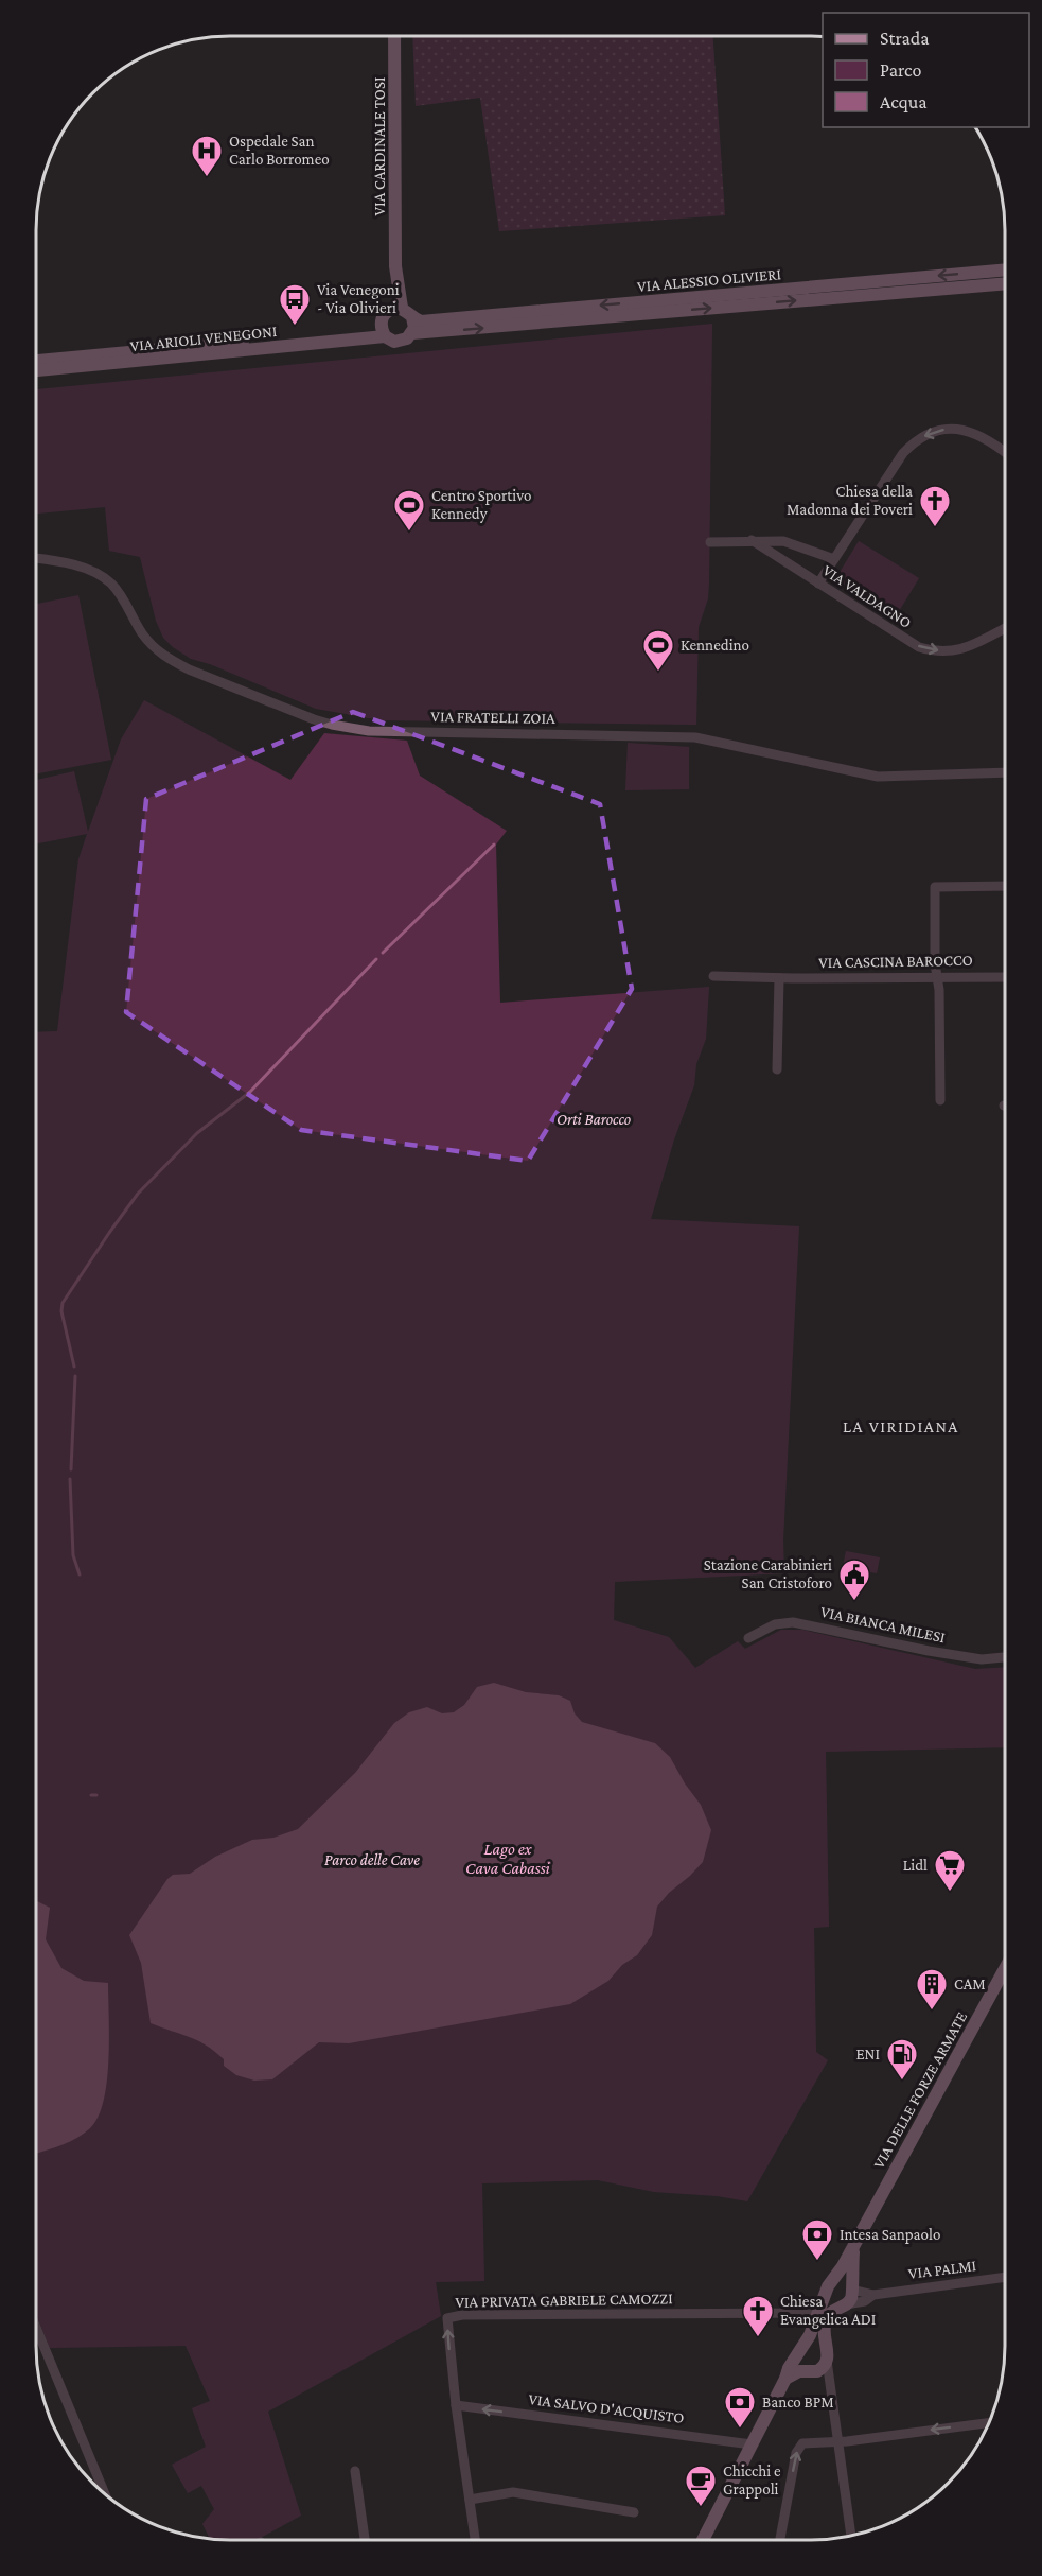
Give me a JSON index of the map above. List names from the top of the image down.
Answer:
{
  "streets": {
    "main road": [
      "VIA CARDINALE TOSI",
      "VIA ALESSIO OLIVIERI",
      "VIA ARIOLI VENEGONI",
      "VIA DELLE FORZE ARMATE"
    ],
    "street": [
      "VIA VALDAGNO",
      "VIA FRATELLI ZOIA",
      "VIA CASCINA BAROCCO",
      "VIA BIANCA MILESI",
      "VIA PALMI",
      "VIA PRIVATA GABRIELE CAMOZZI",
      "VIA SALVO D'ACQUISTO"
    ]
  },
  "crossings": [
    ["VIA CARDINALE TOSI", "VIA ALESSIO OLIVIERI"],
    ["VIA CARDINALE TOSI", "VIA ARIOLI VENEGONI"],
    ["VIA ALESSIO OLIVIERI", "VIA ARIOLI VENEGONI"],
    ["VIA DELLE FORZE ARMATE", "VIA PALMI"],
    ["VIA DELLE FORZE ARMATE", "VIA SALVO D'ACQUISTO"],
    ["VIA PRIVATA GABRIELE CAMOZZI", "VIA SALVO D'ACQUISTO"]
  ],
  "one_way": ["VIA VALDAGNO", "VIA PRIVATA GABRIELE CAMOZZI"],
  "districts": ["LA VIRIDIANA"],
  "water": ["Lago ex Cava Cabassi"],
  "parks": ["Orti Barocco", "Parco delle Cave"],
  "places": {
    "hospital": ["Ospedale San Carlo Borromeo"],
    "bus stop": ["Via Venegoni - Via Olivieri"],
    "church": ["Chiesa della Madonna dei Poveri", "Chiesa Evangelica ADI"],
    "sports": ["Centro Sportivo Kennedy", "Kennedino"],
    "public building": ["Stazione Carabinieri San Cristoforo"],
    "supermarket": ["Lidl"],
    "building": ["CAM"],
    "fuel station": ["ENI"],
    "bank": ["Intesa Sanpaolo", "Banco BPM"],
    "cafe": ["Chicchi e Grappoli"]
  },
  "legend": ["Strada", "Parco", "Acqua"]
}
